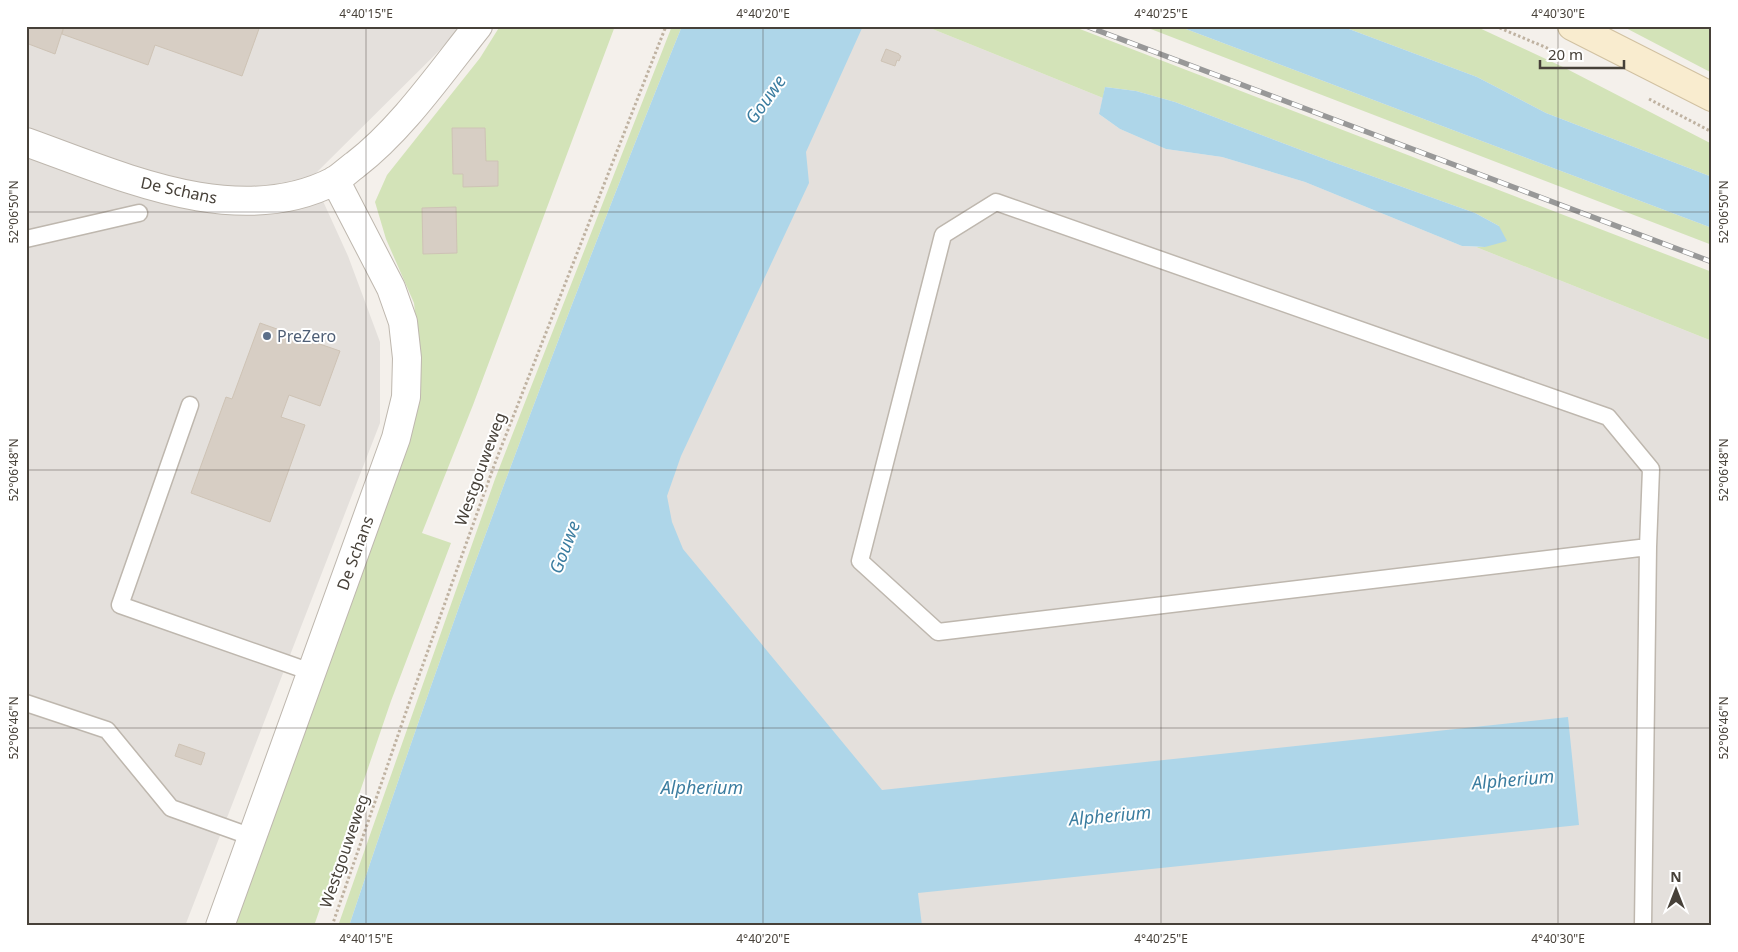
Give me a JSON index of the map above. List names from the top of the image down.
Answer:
{
  "streets": {
    "street": ["De Schans"],
    "path": ["Westgouweweg"]
  },
  "water": ["Gouwe", "Alpherium"],
  "places": ["PreZero"],
  "scale_bar": "20 m",
  "north": "top",
  "coordinates": [
    "4°40'15\"E",
    "4°40'20\"E",
    "4°40'25\"E",
    "4°40'30\"E",
    "52°06'50\"N",
    "52°06'48\"N",
    "52°06'46\"N"
  ]
}
